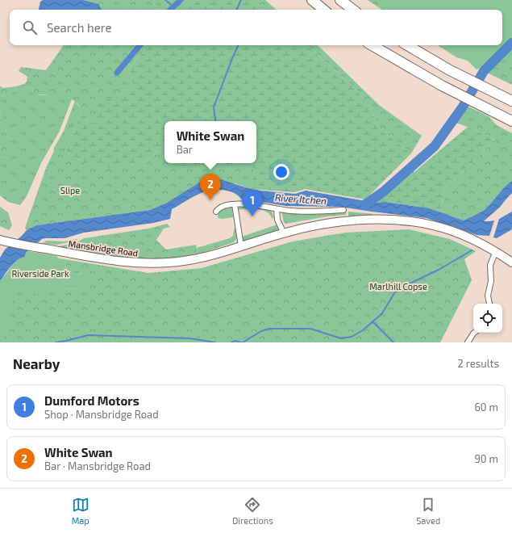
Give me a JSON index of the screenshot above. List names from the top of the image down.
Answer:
{
  "streets": {
    "main road": ["Mansbridge Road"]
  },
  "water": ["River Itchen"],
  "parks": ["Slipe", "Riverside Park", "Marlhill Copse"],
  "page": {
    "search": "Search here",
    "popup": ["White Swan", "Bar"],
    "pins": ["2", "1"],
    "heading": ["Nearby", "2 results"],
    "list": [
      {
        "mark": "1",
        "name": "Dumford Motors",
        "note": "Shop · Mansbridge Road",
        "value": "60 m"
      },
      {
        "mark": "2",
        "name": "White Swan",
        "note": "Bar · Mansbridge Road",
        "value": "90 m"
      }
    ],
    "nav": ["Map", "Directions", "Saved"]
  }
}
